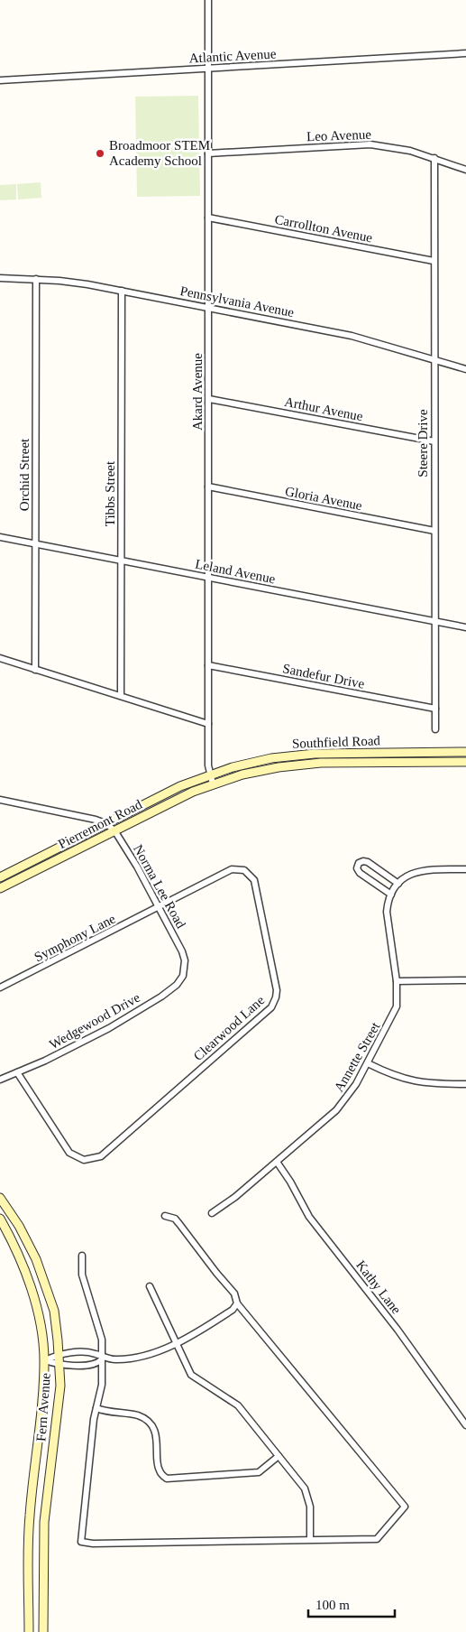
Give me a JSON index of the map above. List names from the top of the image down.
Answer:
{
  "streets": {
    "main road": ["Southfield Road", "Pierremont Road", "Fern Avenue"],
    "street": [
      "Atlantic Avenue",
      "Leo Avenue",
      "Carrollton Avenue",
      "Pennsylvania Avenue",
      "Akard Avenue",
      "Arthur Avenue",
      "Steere Drive",
      "Orchid Street",
      "Tibbs Street",
      "Gloria Avenue",
      "Leland Avenue",
      "Sandefur Drive",
      "Norma Lee Road",
      "Symphony Lane",
      "Wedgewood Drive",
      "Clearwood Lane",
      "Annette Street",
      "Kathy Lane"
    ]
  },
  "crossings": [
    ["Atlantic Avenue", "Akard Avenue"],
    ["Leo Avenue", "Akard Avenue"],
    ["Leo Avenue", "Steere Drive"],
    ["Carrollton Avenue", "Akard Avenue"],
    ["Carrollton Avenue", "Steere Drive"],
    ["Pennsylvania Avenue", "Akard Avenue"],
    ["Pennsylvania Avenue", "Steere Drive"],
    ["Pennsylvania Avenue", "Orchid Street"],
    ["Pennsylvania Avenue", "Tibbs Street"],
    ["Akard Avenue", "Arthur Avenue"],
    ["Akard Avenue", "Gloria Avenue"],
    ["Akard Avenue", "Leland Avenue"],
    ["Akard Avenue", "Sandefur Drive"],
    ["Akard Avenue", "Southfield Road"],
    ["Akard Avenue", "Pierremont Road"],
    ["Arthur Avenue", "Steere Drive"],
    ["Steere Drive", "Gloria Avenue"],
    ["Steere Drive", "Leland Avenue"],
    ["Steere Drive", "Sandefur Drive"],
    ["Orchid Street", "Leland Avenue"],
    ["Tibbs Street", "Leland Avenue"],
    ["Southfield Road", "Pierremont Road"],
    ["Pierremont Road", "Norma Lee Road"],
    ["Norma Lee Road", "Symphony Lane"],
    ["Norma Lee Road", "Wedgewood Drive"],
    ["Norma Lee Road", "Clearwood Lane"],
    ["Symphony Lane", "Clearwood Lane"],
    ["Wedgewood Drive", "Clearwood Lane"],
    ["Annette Street", "Kathy Lane"]
  ],
  "places": ["Broadmoor STEM Academy School"],
  "scale_bar": "100 m"
}
